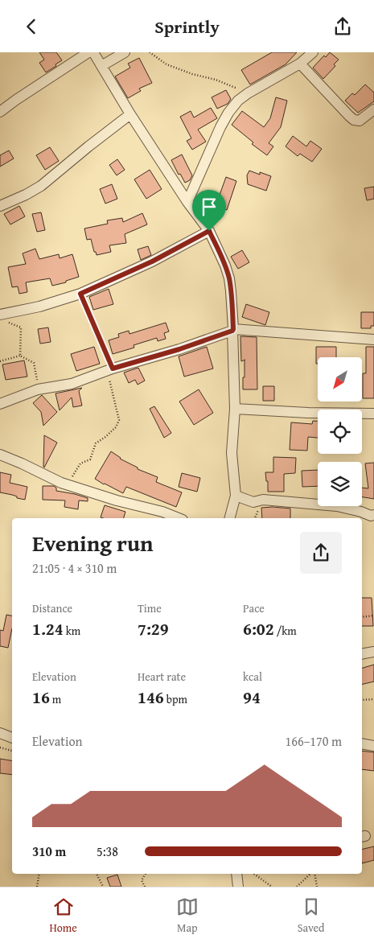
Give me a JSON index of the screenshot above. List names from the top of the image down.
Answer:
{
  "north": "bottom left",
  "page": {
    "header": "Sprintly",
    "heading": ["Evening run", "21:05 · 4 × 310 m"],
    "stats": [
      ["Distance", "1.24 km"],
      ["Time", "7:29"],
      ["Pace", "6:02 /km"],
      ["Elevation", "16 m"],
      ["Heart rate", "146 bpm"],
      ["kcal", "94"]
    ],
    "chart": ["Elevation", "166–170 m"],
    "list": [
      {
        "name": "310 m",
        "note": "5:38"
      }
    ],
    "tabs": ["Home", "Map", "Saved"]
  }
}
